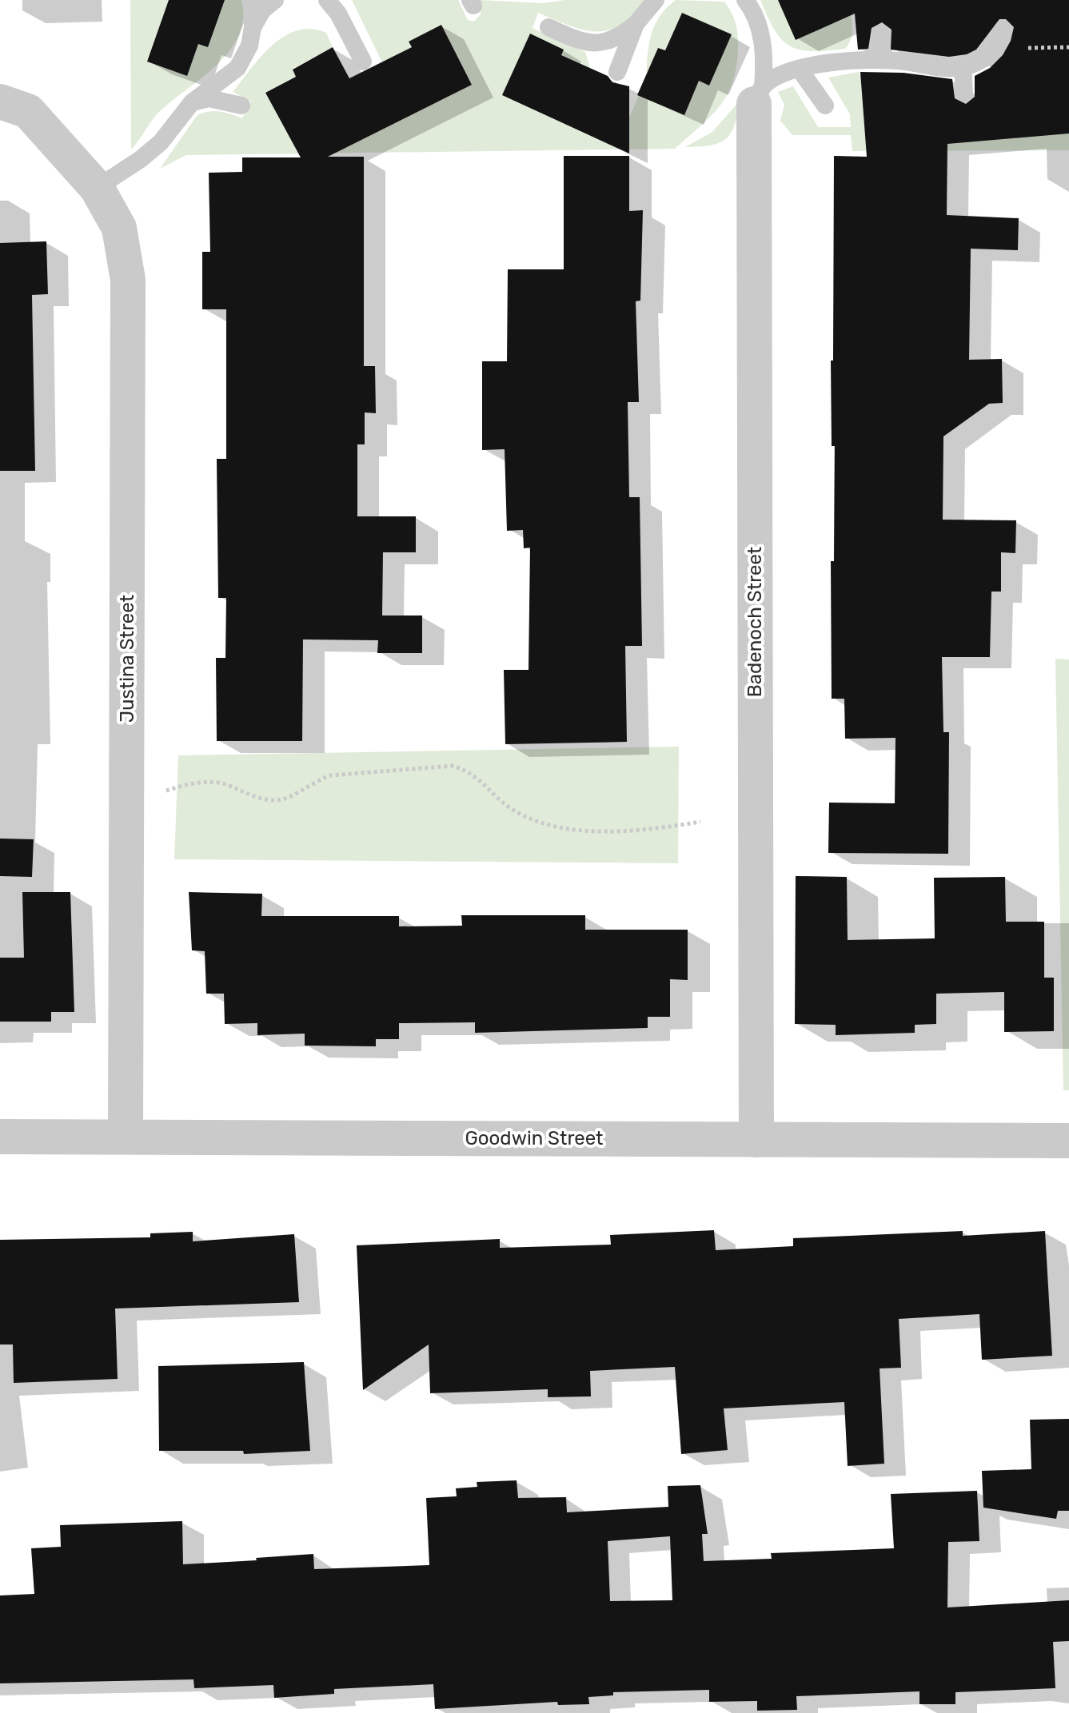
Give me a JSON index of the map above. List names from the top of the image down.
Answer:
{
  "streets": {
    "street": ["Badenoch Street", "Justina Street", "Goodwin Street"]
  },
  "crossings": [
    ["Badenoch Street", "Goodwin Street"],
    ["Justina Street", "Goodwin Street"]
  ]
}
